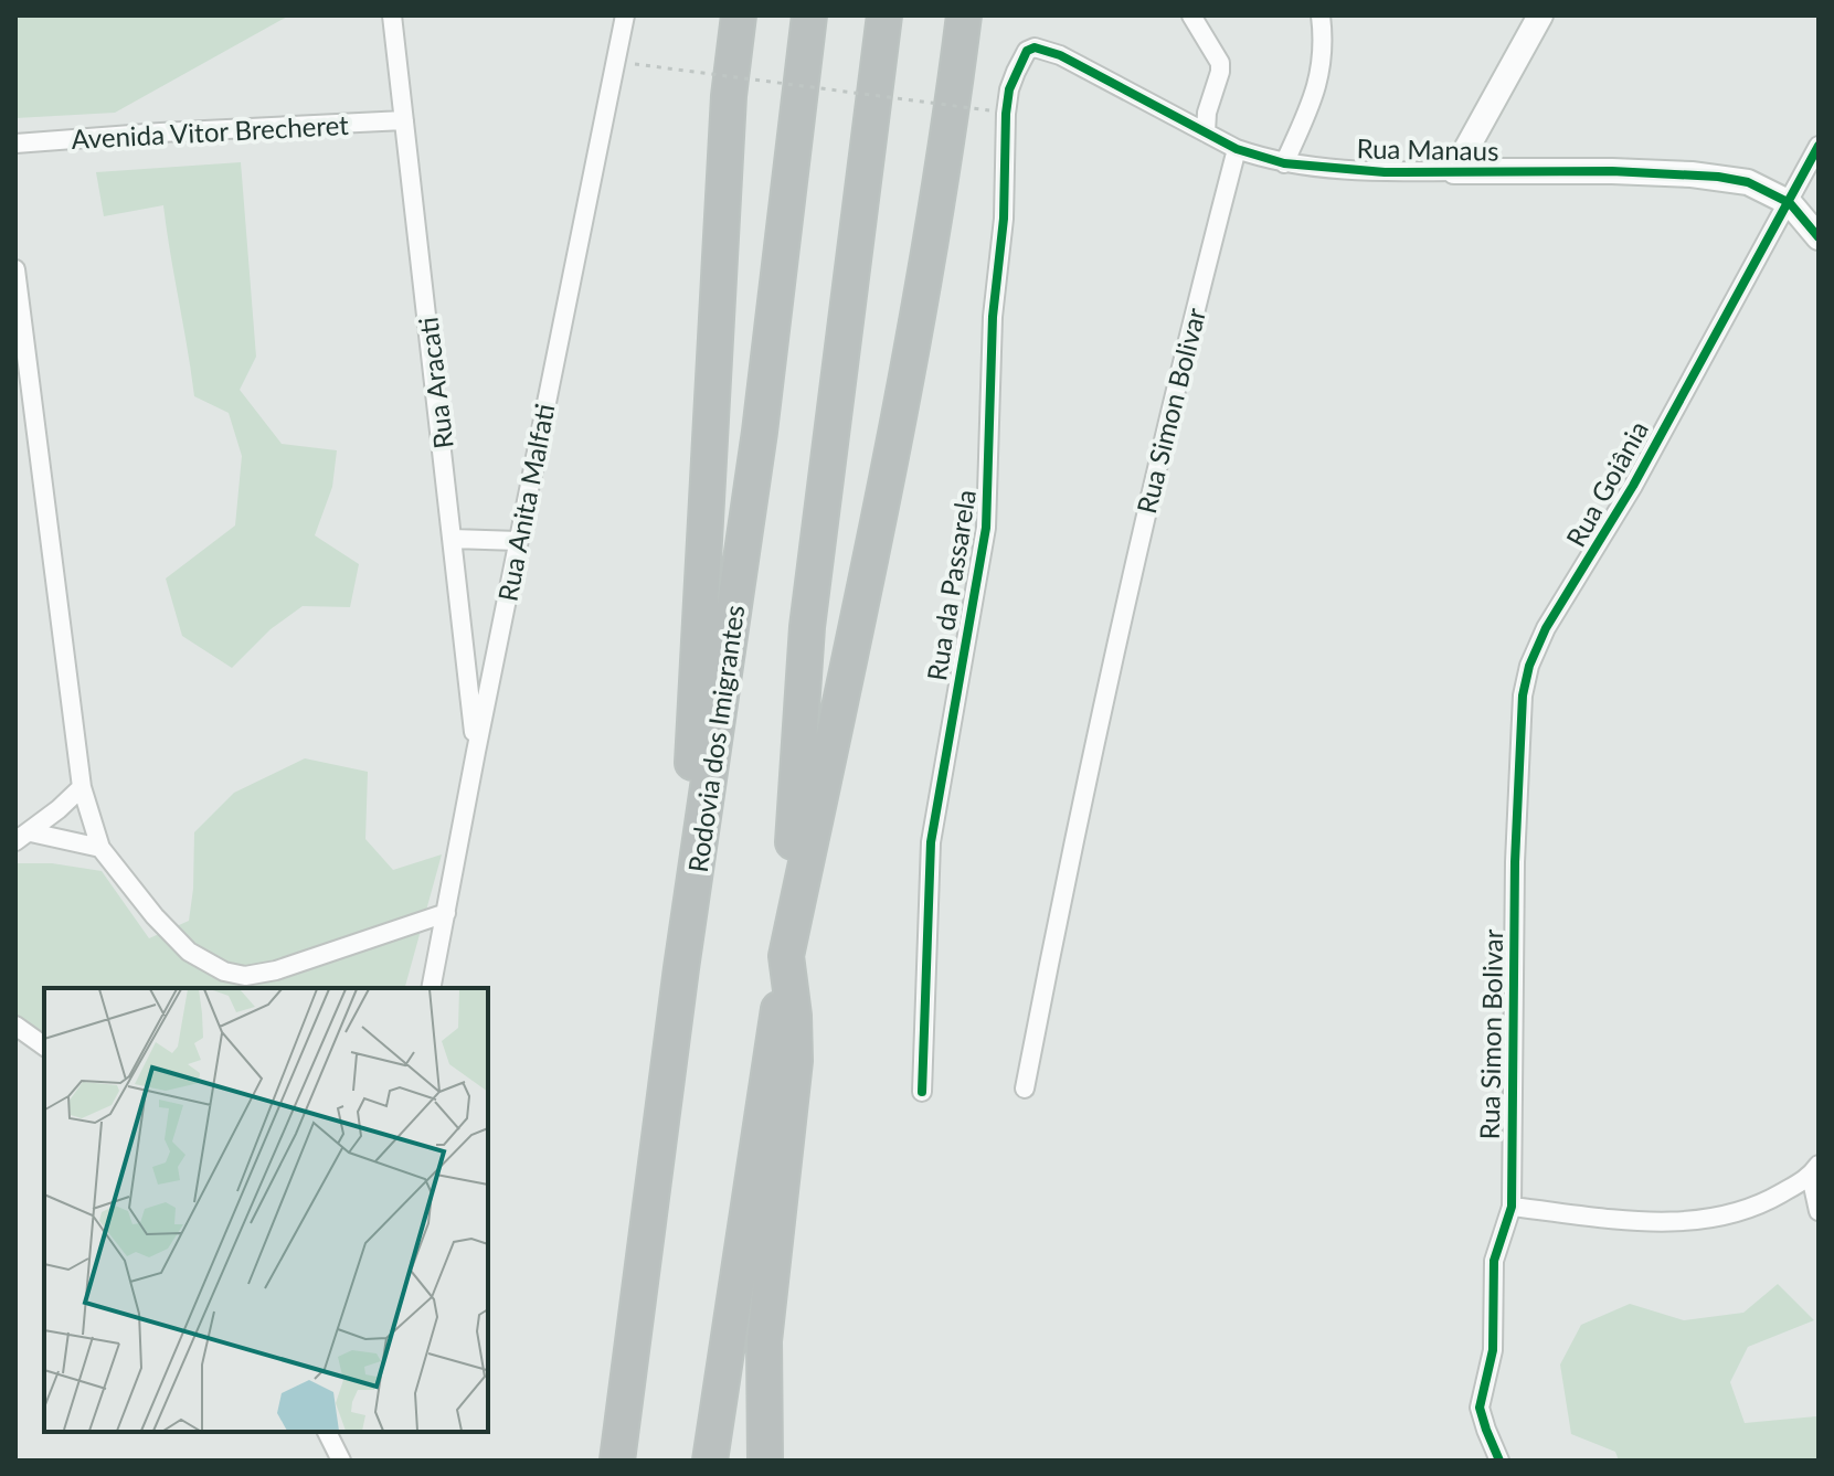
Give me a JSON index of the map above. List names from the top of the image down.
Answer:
{
  "streets": {
    "highway": ["Rodovia dos Imigrantes"],
    "street": [
      "Avenida Vitor Brecheret",
      "Rua Manaus",
      "Rua Aracati",
      "Rua Simon Bolivar",
      "Rua Goiânia",
      "Rua Anita Malfati",
      "Rua da Passarela"
    ]
  },
  "crossings": [
    ["Avenida Vitor Brecheret", "Rua Aracati"],
    ["Rua Manaus", "Rua Simon Bolivar"],
    ["Rua Manaus", "Rua Goiânia"],
    ["Rua Manaus", "Rua da Passarela"],
    ["Rua Aracati", "Rua Anita Malfati"],
    ["Rua Simon Bolivar", "Rua Goiânia"]
  ]
}
